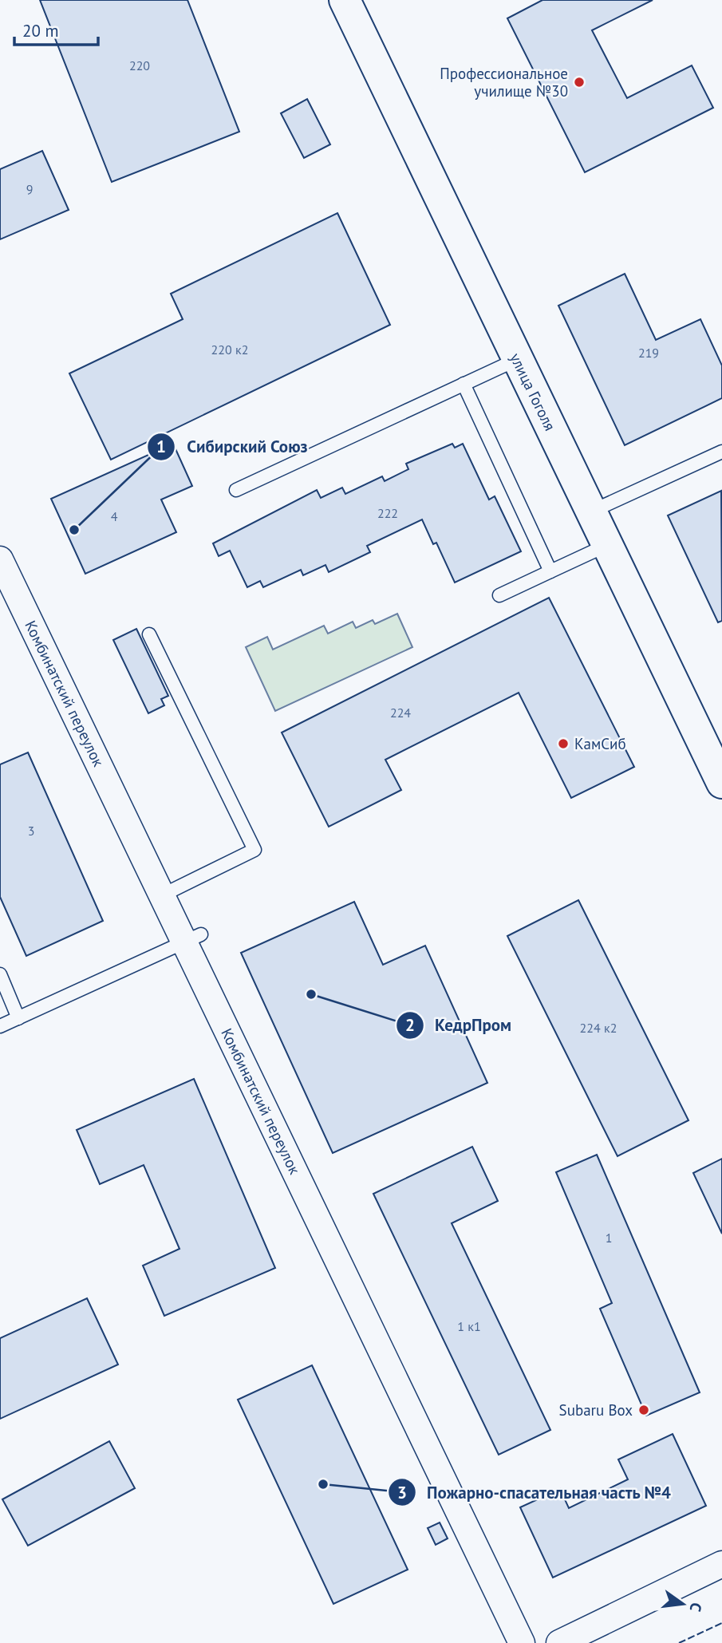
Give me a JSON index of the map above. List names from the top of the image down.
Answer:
{
  "streets": {
    "street": ["улица Гоголя", "Комбинатский переулок"]
  },
  "places": [
    "Профессиональное училище №30",
    "Сибирский Союз",
    "КамСиб",
    "КедрПром",
    "Subaru Box",
    "Пожарно-спасательная часть №4"
  ],
  "house_numbers": [
    "220",
    "9",
    "220 к2",
    "219",
    "222",
    "4",
    "224",
    "3",
    "224 к2",
    "1",
    "1 к1"
  ],
  "scale_bar": "20 m",
  "north": "right"
}
